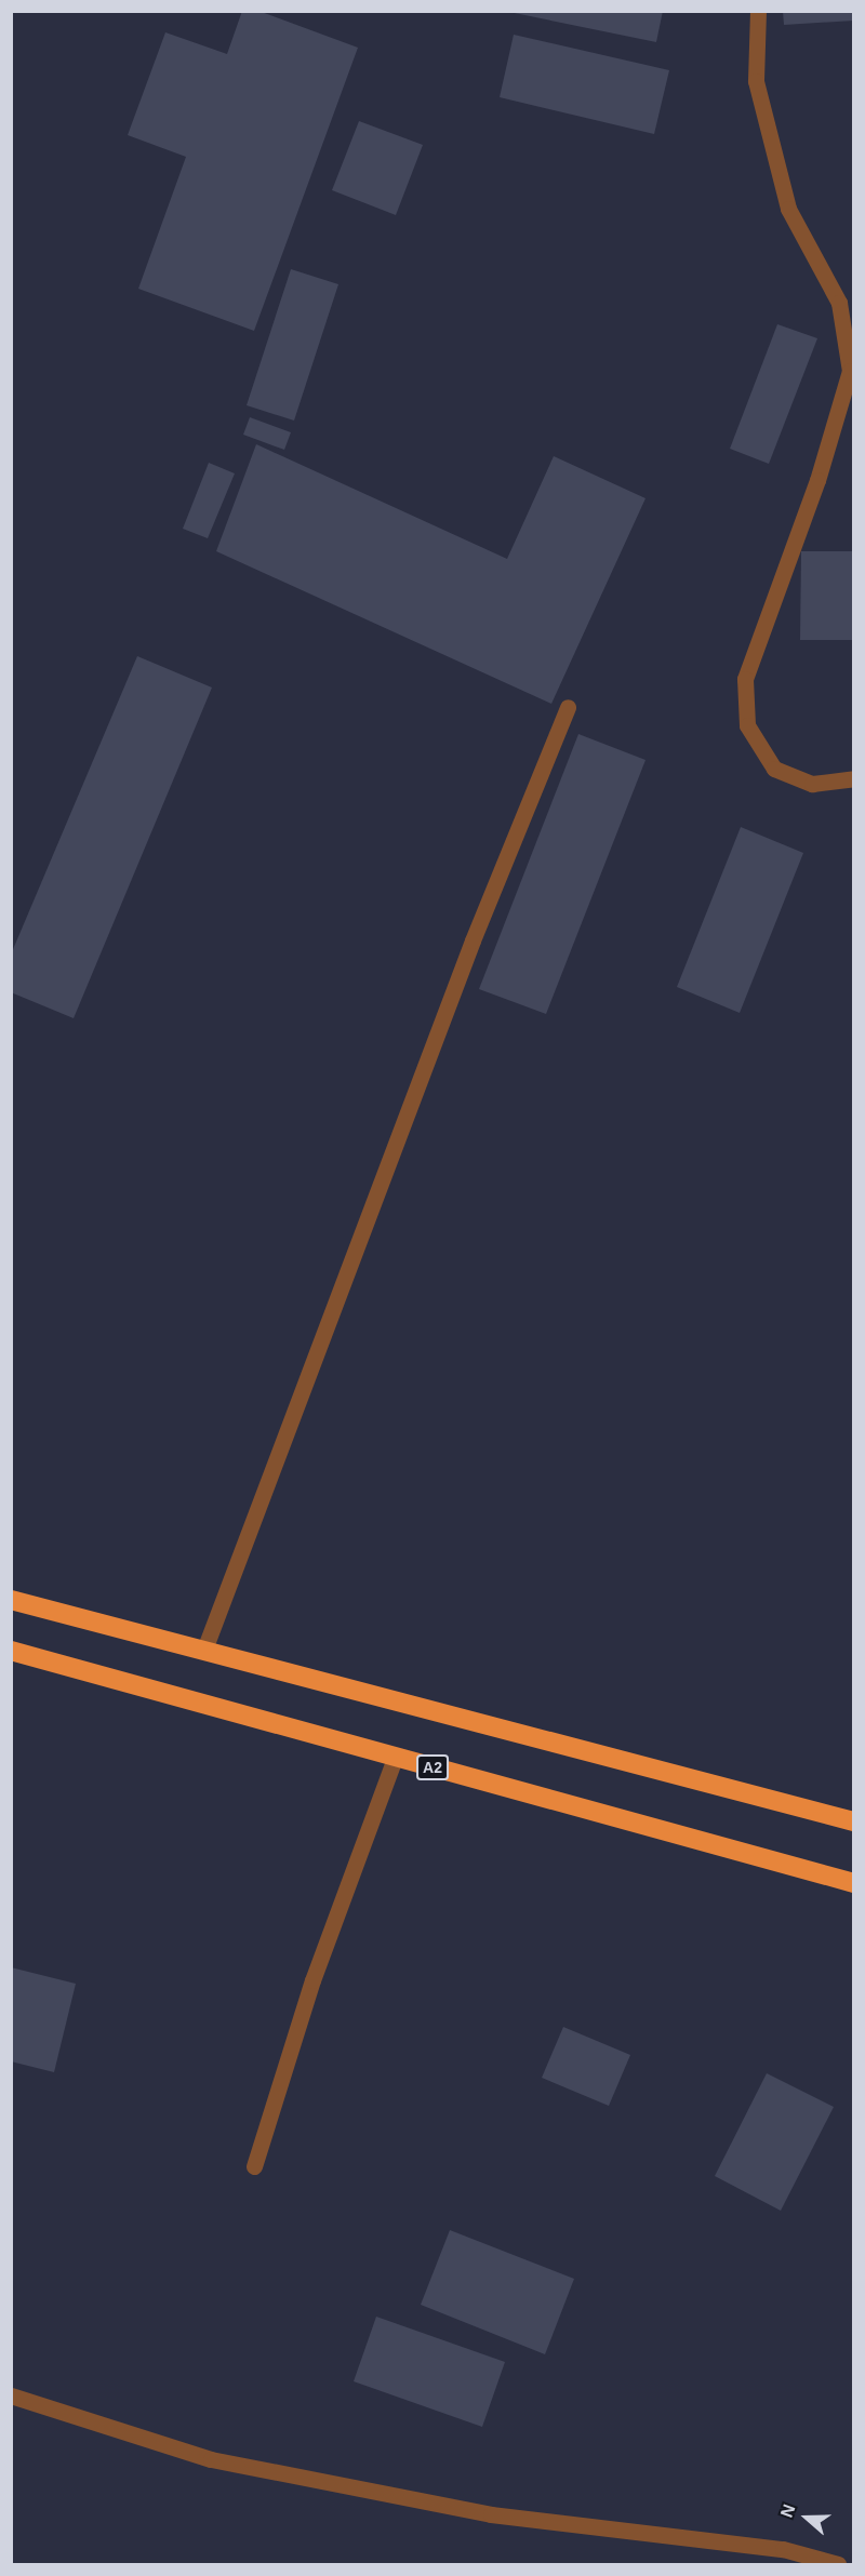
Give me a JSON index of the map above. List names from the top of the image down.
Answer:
{
  "streets": {
    "highway": ["A2"]
  },
  "north": "left"
}
